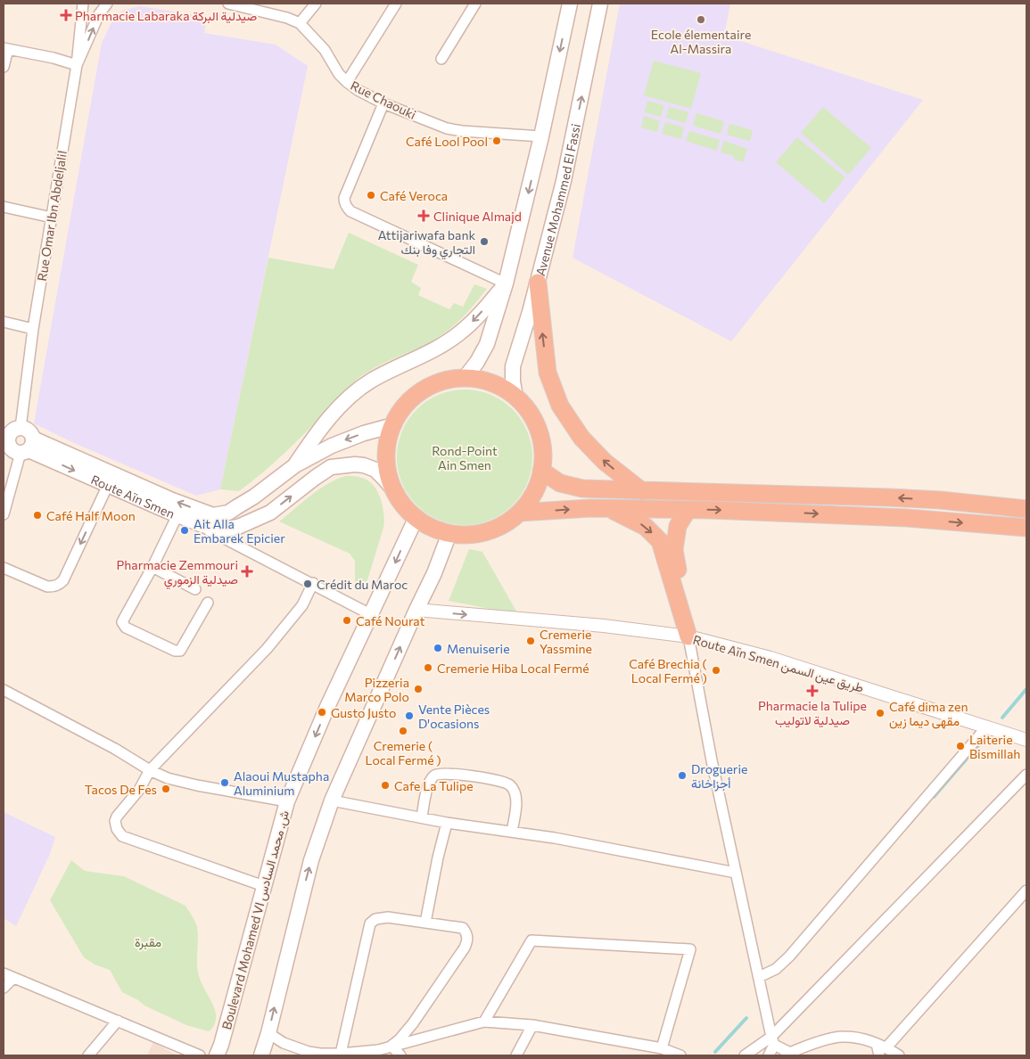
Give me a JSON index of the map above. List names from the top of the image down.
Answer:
{
  "streets": {
    "main road": ["Avenue Mohammed El Fassi", "Route Aïn Smen", "Boulevard Mohamed VI ش. محمد السادس"],
    "street": ["Rue Chaouki", "Rue Omar Ibn Abdeljalil", "Route Aïn Smen طريق عين السمن"]
  },
  "crossings": [
    ["Avenue Mohammed El Fassi", "Route Aïn Smen"],
    ["Avenue Mohammed El Fassi", "Boulevard Mohamed VI ش. محمد السادس"],
    ["Rue Omar Ibn Abdeljalil", "Route Aïn Smen"],
    ["Route Aïn Smen", "Boulevard Mohamed VI ش. محمد السادس"]
  ],
  "one_way": ["Route Aïn Smen طريق عين السمن"],
  "parks": ["Rond-Point Ain Smen", "مقبرة"],
  "places": {
    "health": [
      "Pharmacie Labaraka صيدلية البركة",
      "Clinique Almajd",
      "Pharmacie Zemmouri صيدلية الزموري",
      "Pharmacie la Tulipe صيدلية لاتوليب"
    ],
    "other": [
      "Ecole élementaire Al-Massira",
      "Café Lool Pool",
      "Café Veroca",
      "Attijariwafa bank التجاري وفا بنك",
      "Café Half Moon",
      "Ait Alla Embarek Epicier",
      "Crédit du Maroc",
      "Café Nourat",
      "Cremerie Yassmine",
      "Menuiserie",
      "Cremerie Hiba Local Fermé",
      "Café Brechia ( Local Fermé )",
      "Pizzeria Marco Polo",
      "Gusto Justo",
      "Café dima zen مقهى ديما زين",
      "Vente Pièces D'ocasions",
      "Cremerie ( Local Fermé )",
      "Laiterie Bismillah",
      "Droguerie أجزاخانة",
      "Alaoui Mustapha Aluminium",
      "Cafe La Tulipe",
      "Tacos De Fes"
    ]
  }
}
